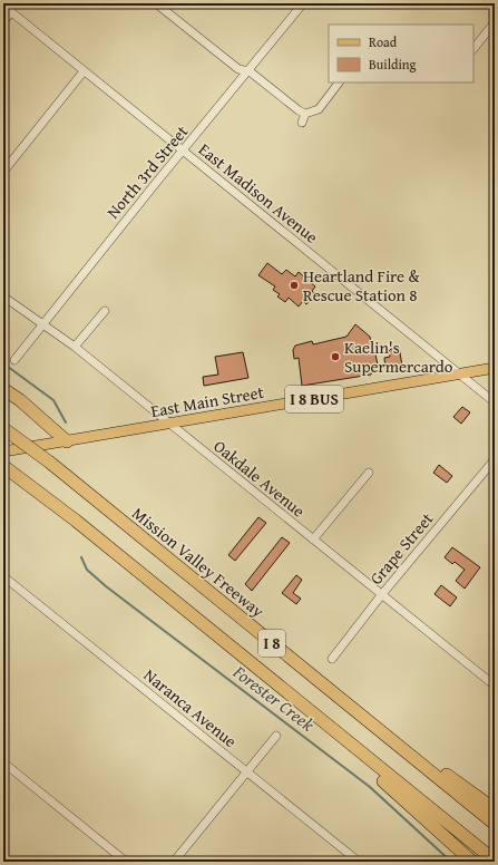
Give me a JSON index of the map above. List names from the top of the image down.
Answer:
{
  "streets": {
    "highway": ["Mission Valley Freeway", "I 8"],
    "main road": ["I 8 BUS", "East Main Street"],
    "street": [
      "North 3rd Street",
      "East Madison Avenue",
      "Oakdale Avenue",
      "Grape Street",
      "Naranca Avenue"
    ]
  },
  "crossings": [
    ["North 3rd Street", "East Madison Avenue"],
    ["North 3rd Street", "Oakdale Avenue"],
    ["East Madison Avenue", "East Main Street"],
    ["East Main Street", "Oakdale Avenue"],
    ["Oakdale Avenue", "Grape Street"]
  ],
  "water": ["Forester Creek"],
  "places": ["Heartland Fire & Rescue Station 8", "Kaelin's Supermercardo"],
  "legend": ["Road", "Building"]
}
